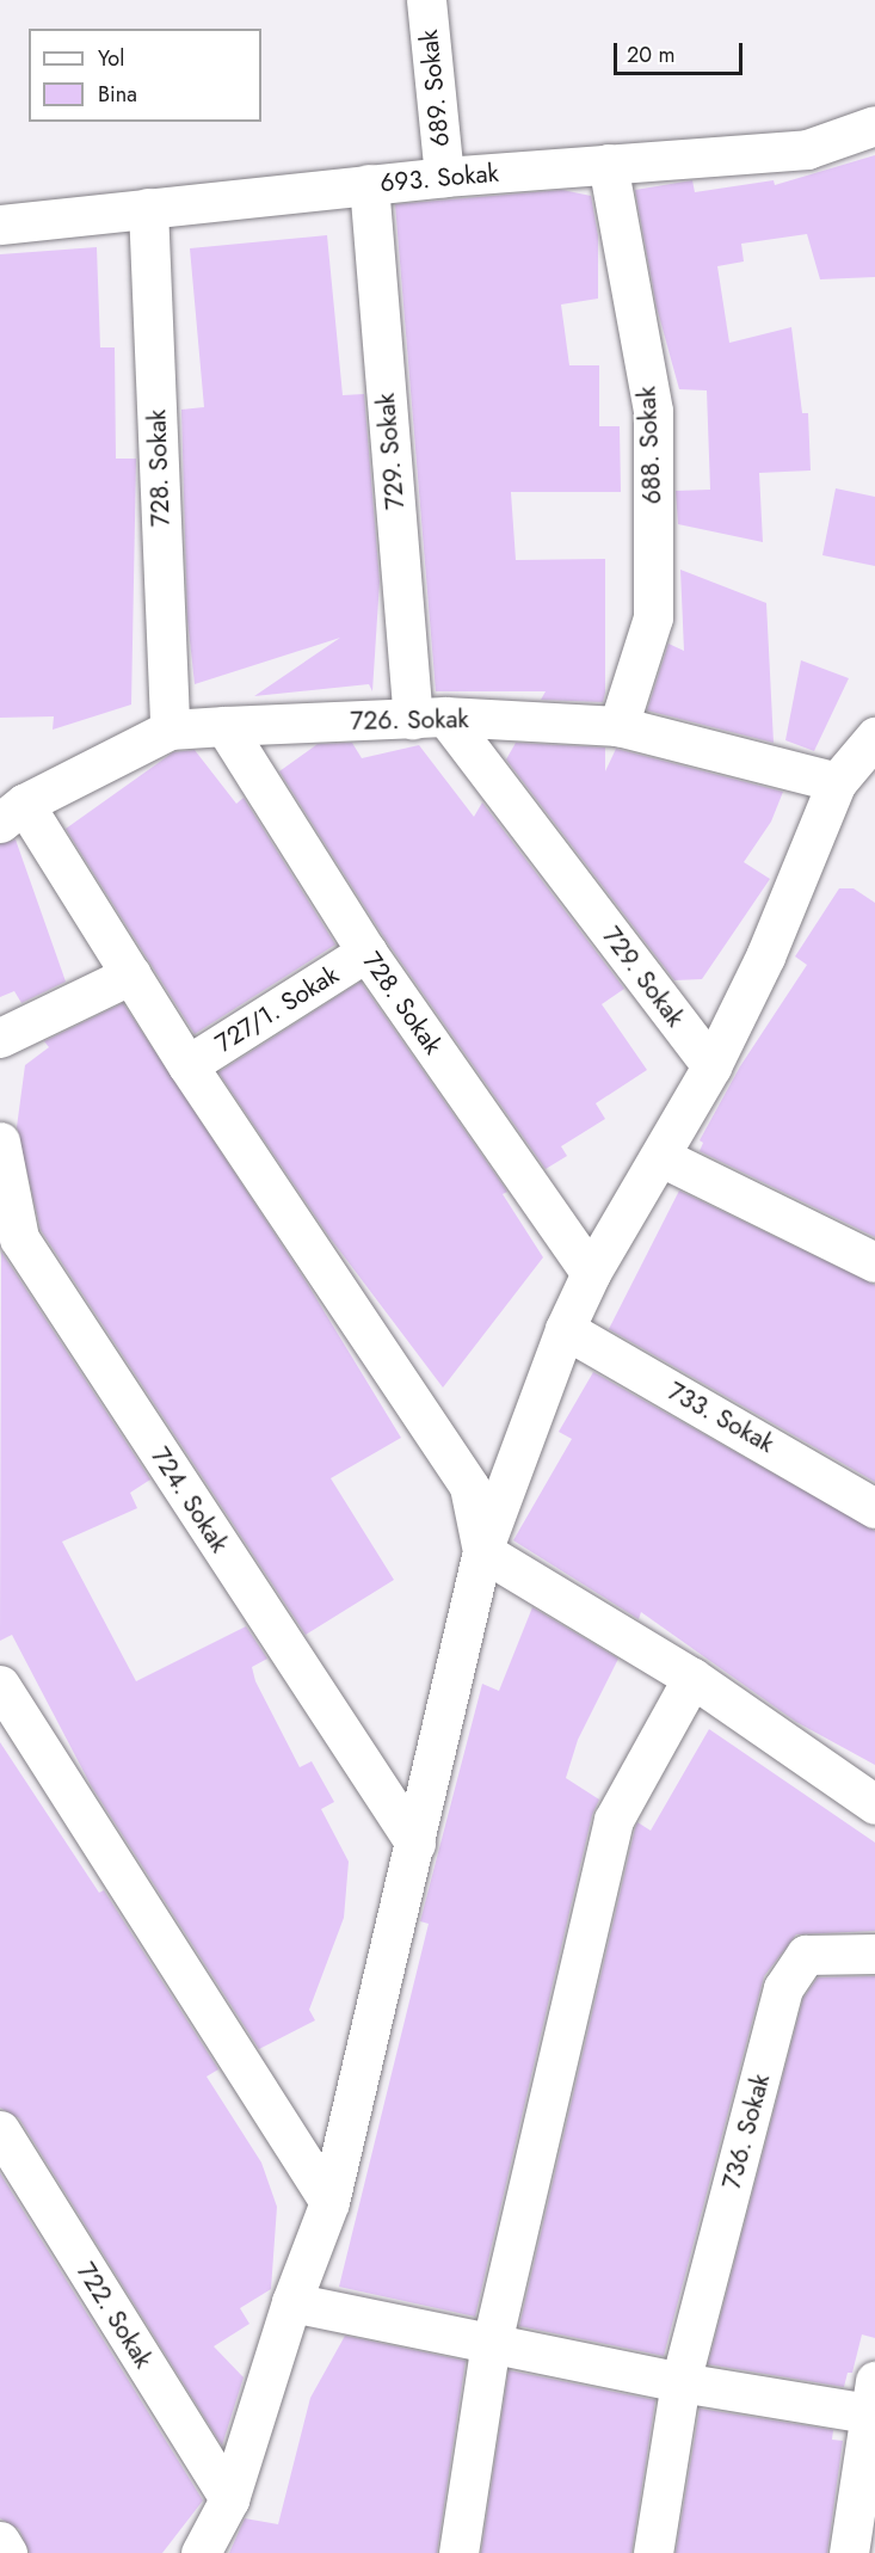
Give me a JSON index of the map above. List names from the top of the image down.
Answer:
{
  "streets": {
    "street": [
      "689. Sokak",
      "693. Sokak",
      "688. Sokak",
      "729. Sokak",
      "728. Sokak",
      "726. Sokak",
      "727/1. Sokak",
      "733. Sokak",
      "724. Sokak",
      "736. Sokak",
      "722. Sokak"
    ]
  },
  "crossings": [
    ["689. Sokak", "693. Sokak"],
    ["693. Sokak", "688. Sokak"],
    ["693. Sokak", "729. Sokak"],
    ["693. Sokak", "728. Sokak"],
    ["688. Sokak", "726. Sokak"],
    ["729. Sokak", "726. Sokak"],
    ["728. Sokak", "726. Sokak"],
    ["728. Sokak", "727/1. Sokak"]
  ],
  "legend": ["Yol", "Bina"],
  "scale_bar": "20 m"
}
